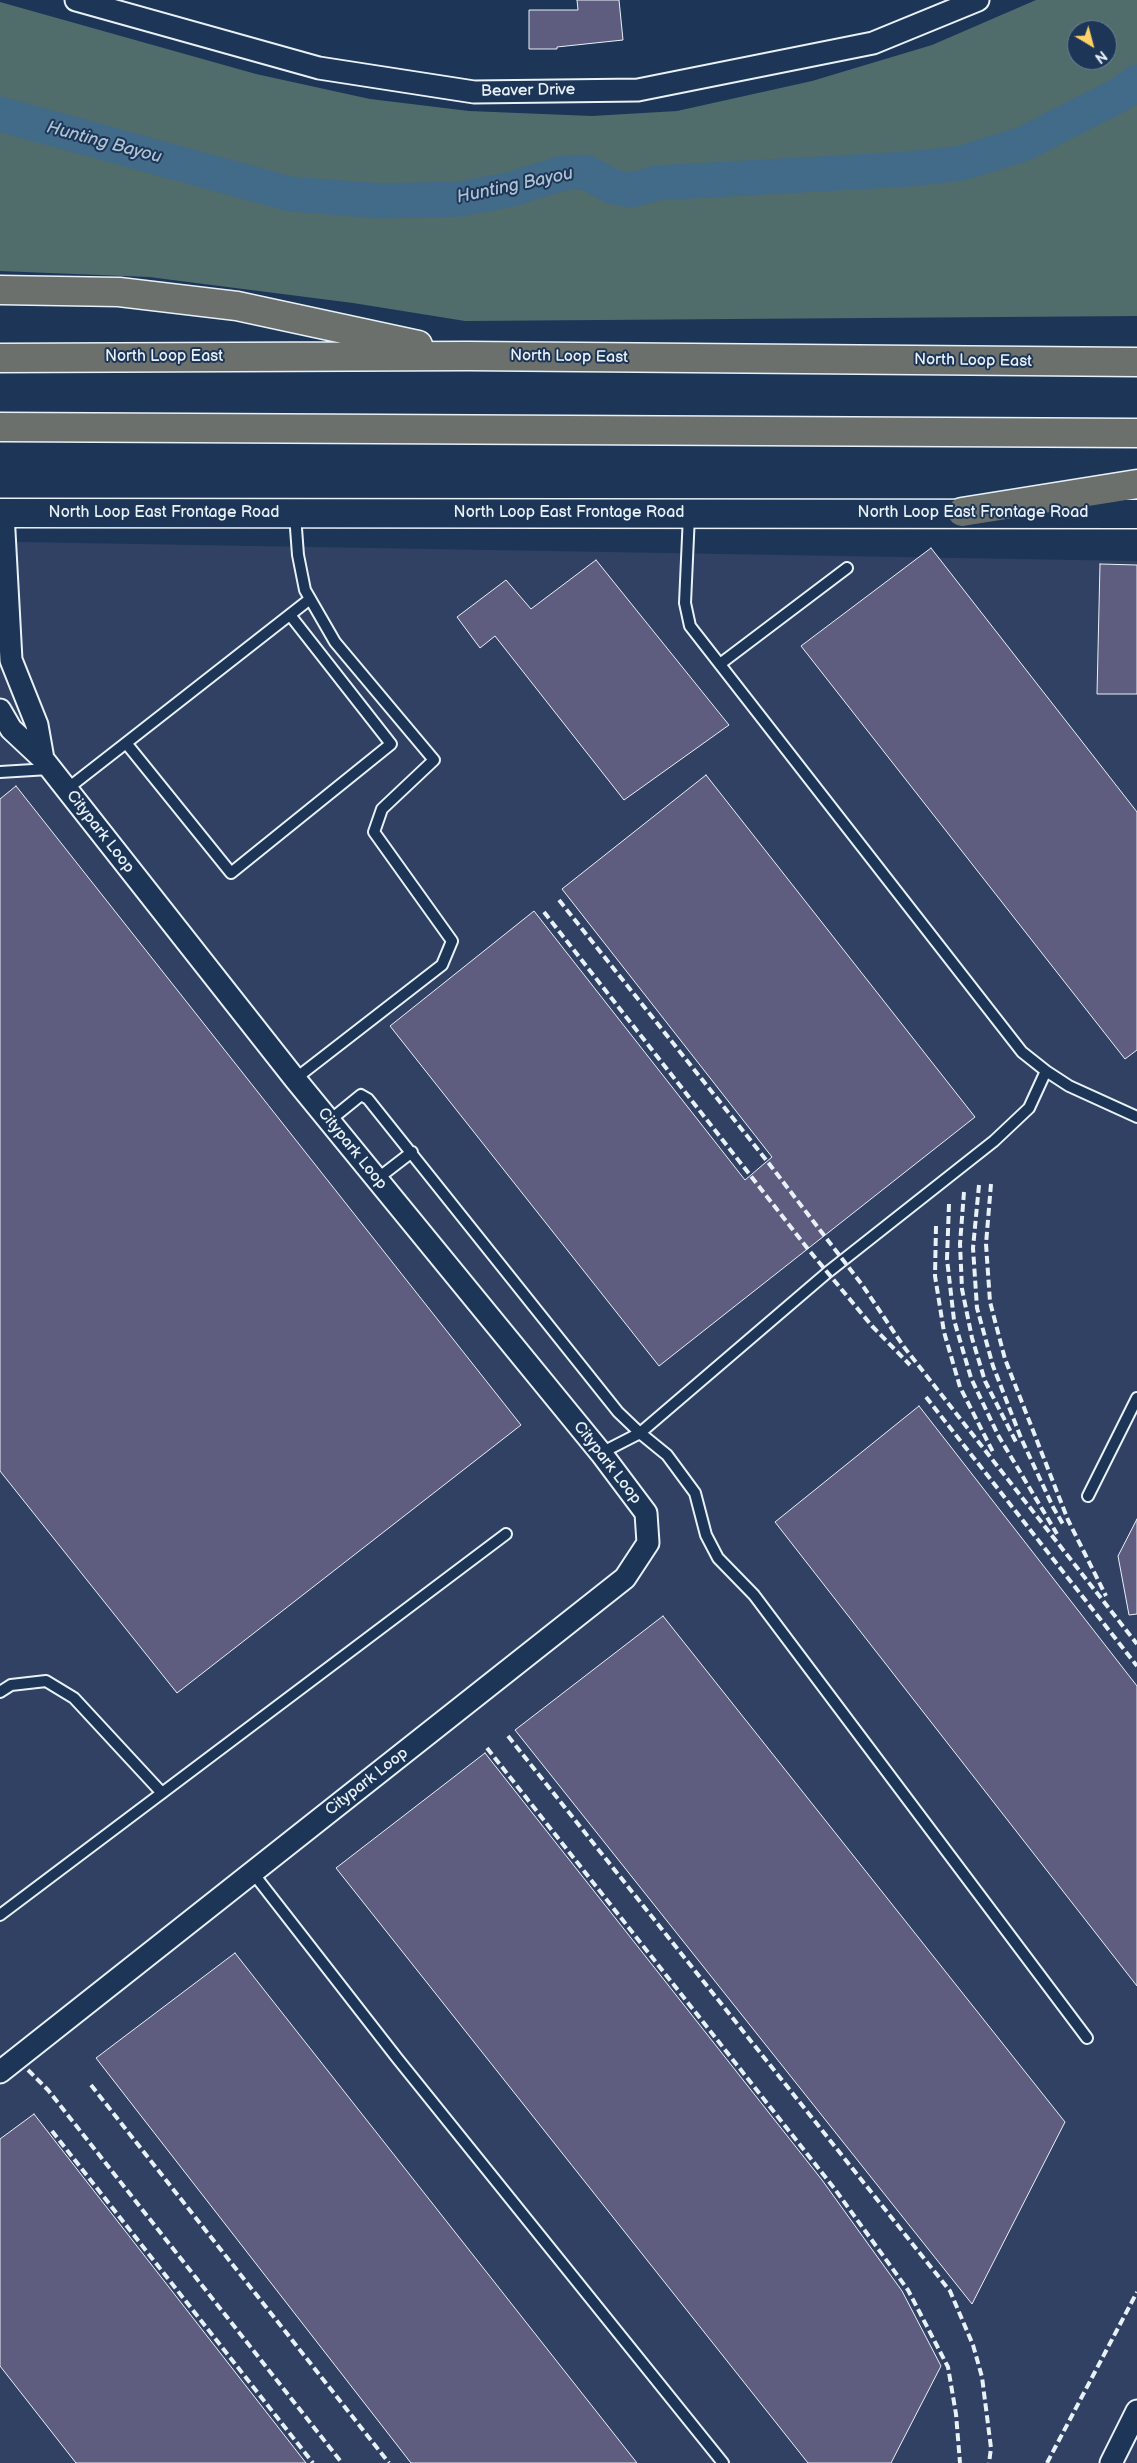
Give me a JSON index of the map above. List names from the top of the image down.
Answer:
{
  "streets": {
    "highway": ["North Loop East"],
    "main road": ["North Loop East Frontage Road"],
    "street": ["Beaver Drive", "Citypark Loop"]
  },
  "crossings": [
    ["North Loop East Frontage Road", "Citypark Loop"]
  ],
  "water": ["Hunting Bayou"],
  "north": "bottom right"
}
